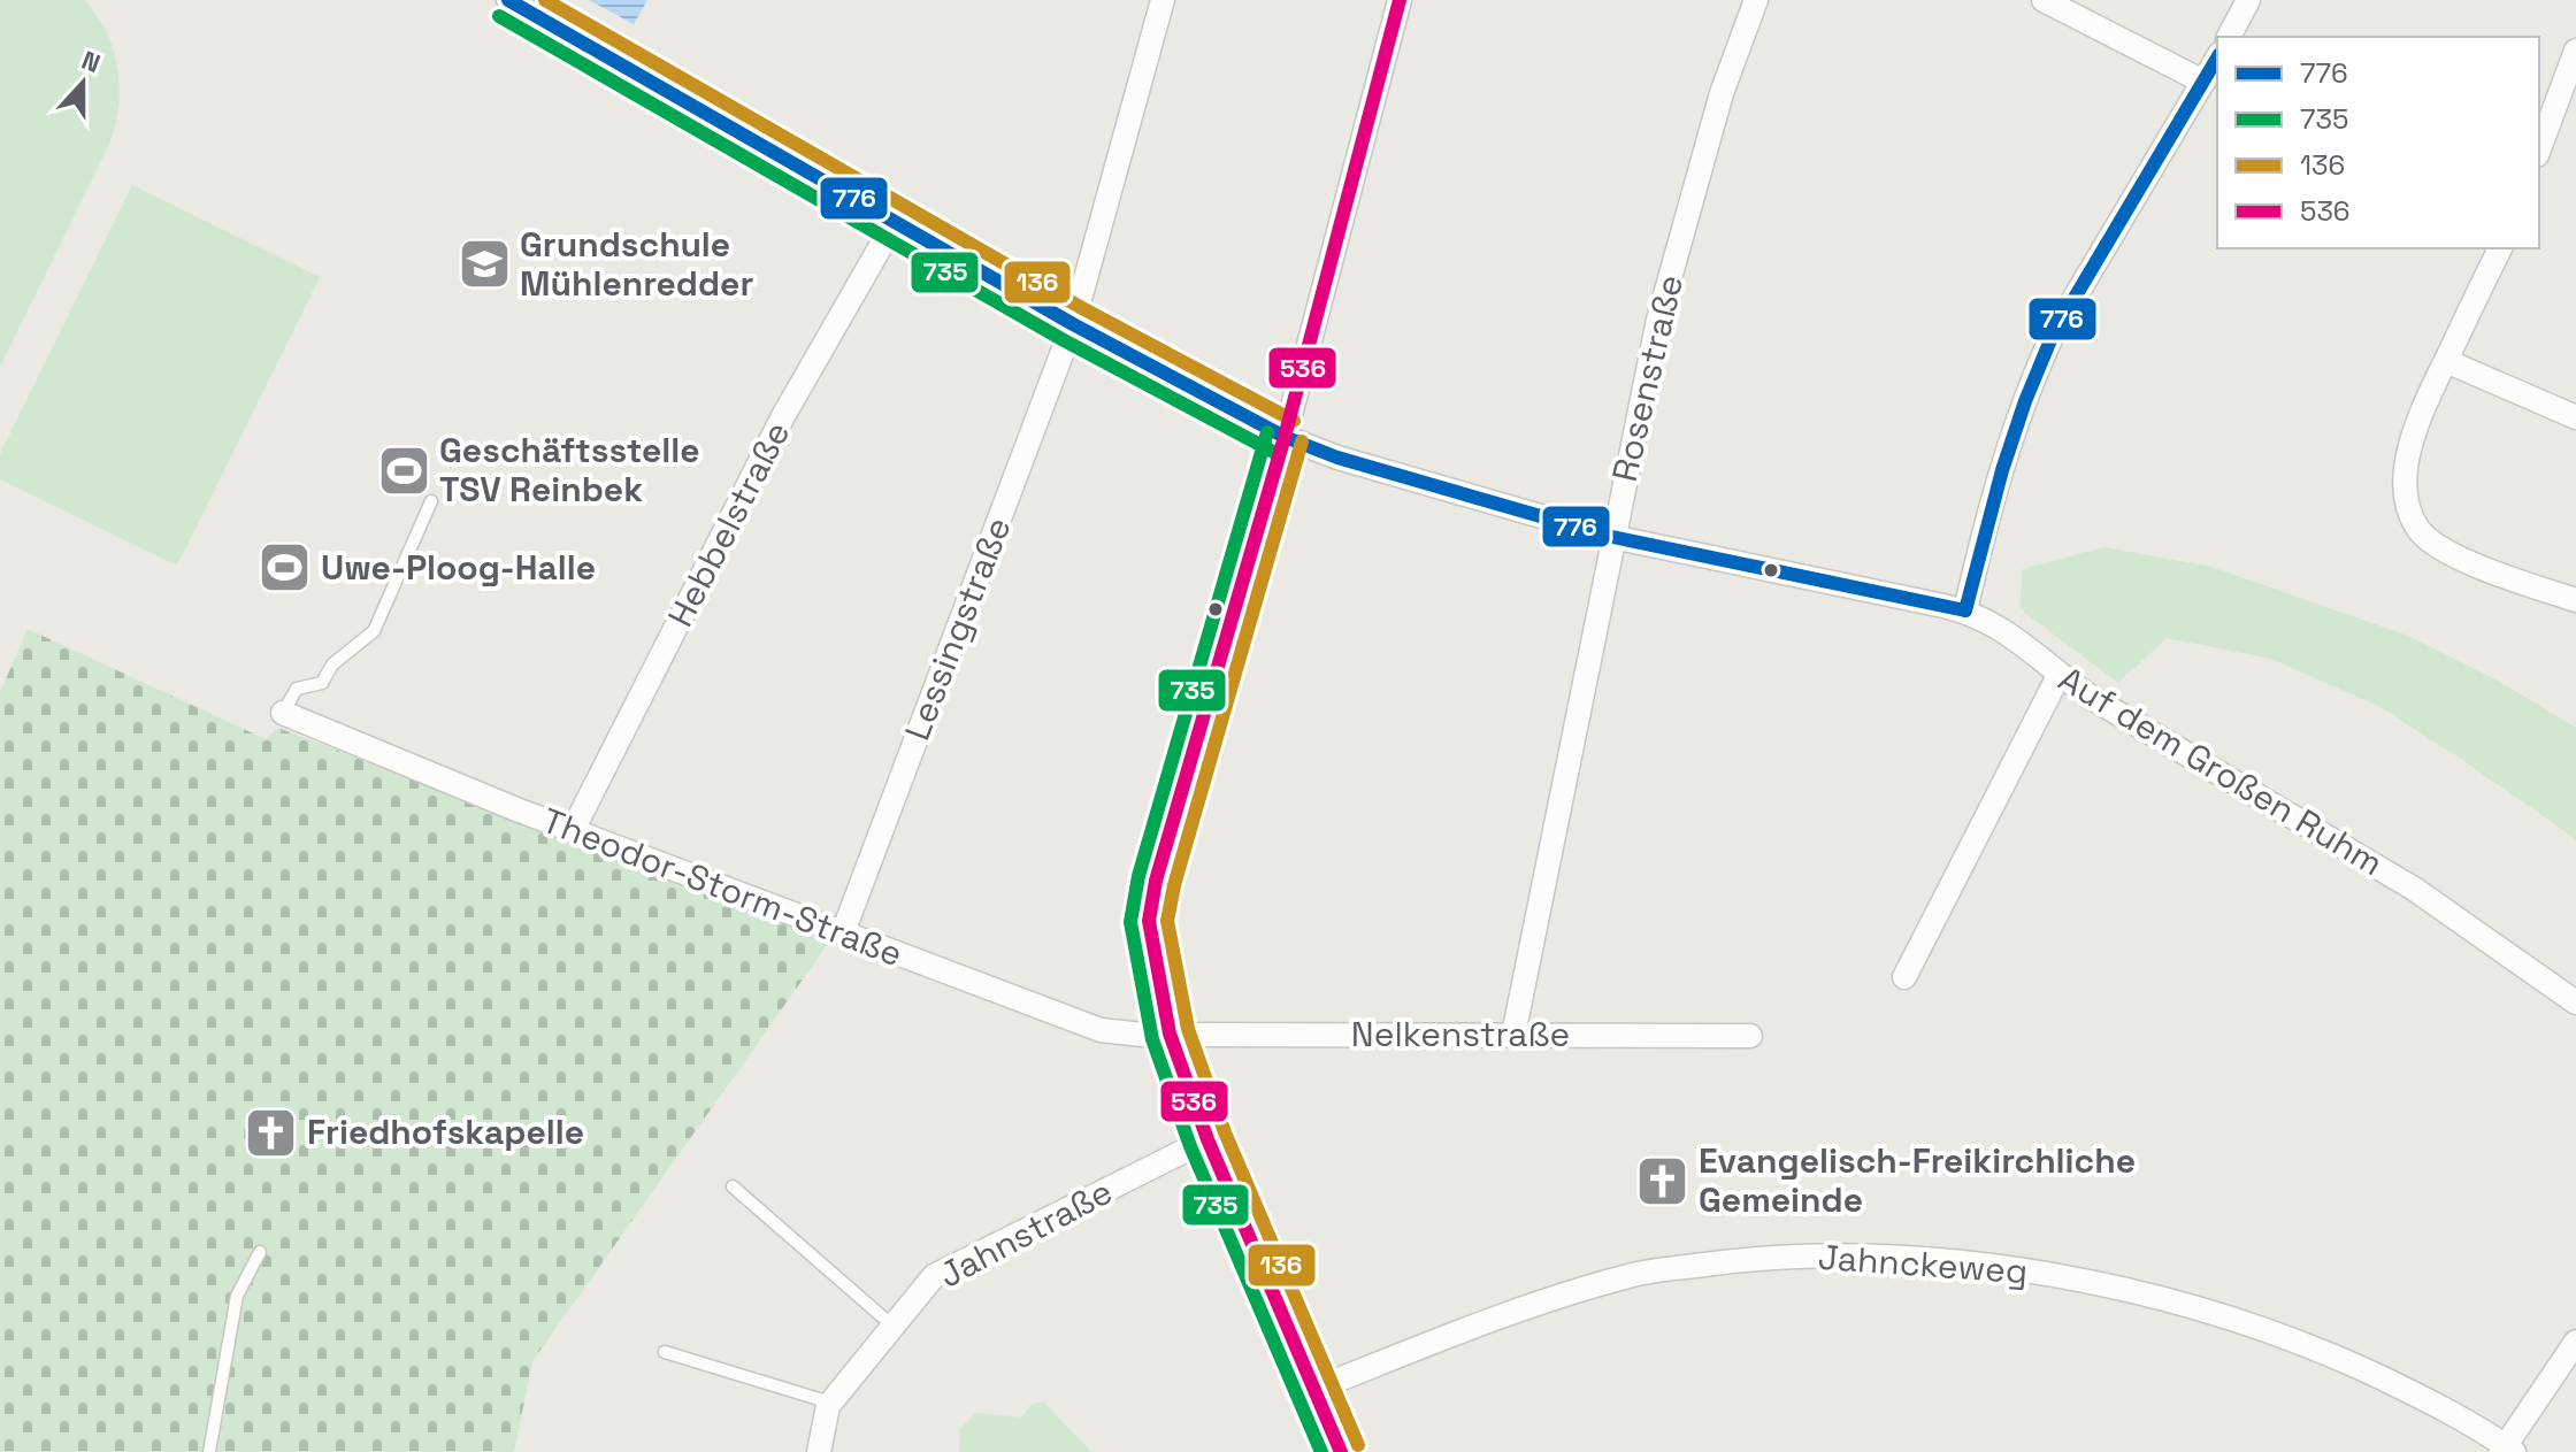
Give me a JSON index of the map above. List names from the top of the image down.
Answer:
{
  "streets": {
    "street": [
      "Rosenstraße",
      "Hebbelstraße",
      "Lessingstraße",
      "Auf dem Großen Ruhm",
      "Theodor-Storm-Straße",
      "Nelkenstraße",
      "Jahnstraße",
      "Jahnckeweg"
    ]
  },
  "crossings": [
    ["Rosenstraße", "Auf dem Großen Ruhm"],
    ["Rosenstraße", "Nelkenstraße"],
    ["Hebbelstraße", "Auf dem Großen Ruhm"],
    ["Hebbelstraße", "Theodor-Storm-Straße"],
    ["Lessingstraße", "Auf dem Großen Ruhm"],
    ["Lessingstraße", "Theodor-Storm-Straße"],
    ["Theodor-Storm-Straße", "Nelkenstraße"]
  ],
  "places": {
    "school or university": ["Grundschule Mühlenredder"],
    "sports": ["Geschäftsstelle TSV Reinbek", "Uwe-Ploog-Halle"],
    "church": ["Friedhofskapelle", "Evangelisch-Freikirchliche Gemeinde"]
  },
  "lines": [
    "transit line 776",
    "transit line 136",
    "transit line 536",
    "transit line 735"
  ],
  "legend": [
    "776",
    "735",
    "136",
    "536"
  ],
  "north": "top"
}
